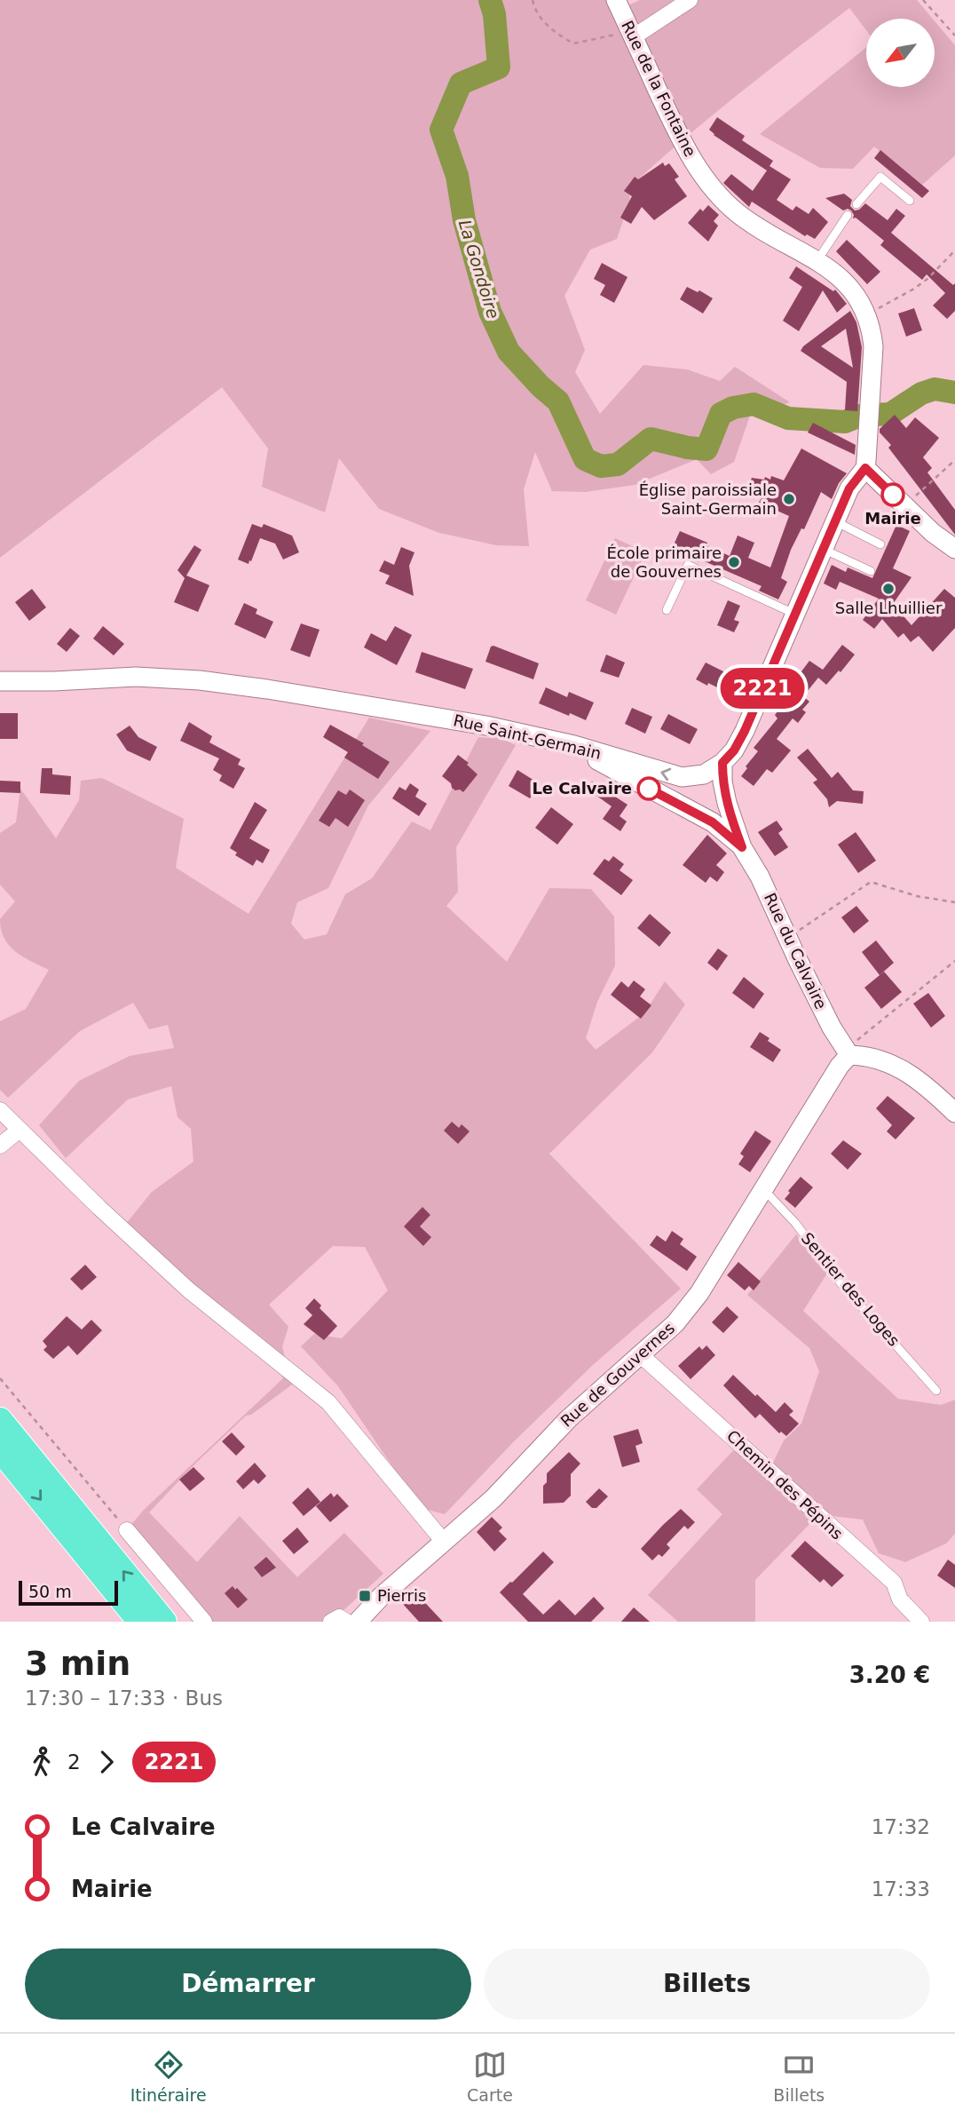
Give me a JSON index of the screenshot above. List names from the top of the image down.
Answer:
{
  "streets": {
    "street": [
      "Rue de la Fontaine",
      "Rue Saint-Germain",
      "Rue du Calvaire",
      "Rue de Gouvernes",
      "Chemin des Pépins"
    ],
    "lane": ["Sentier des Loges"]
  },
  "crossings": [
    ["Rue de la Fontaine", "Rue Saint-Germain"],
    ["Rue Saint-Germain", "Rue du Calvaire"],
    ["Rue du Calvaire", "Rue de Gouvernes"],
    ["Sentier des Loges", "Rue de Gouvernes"],
    ["Rue de Gouvernes", "Chemin des Pépins"]
  ],
  "water": ["La Gondoire"],
  "places": {
    "other": [
      "Mairie",
      "Église paroissiale Saint-Germain",
      "École primaire de Gouvernes",
      "Salle Lhuillier",
      "Le Calvaire"
    ],
    "transit": ["Pierris"]
  },
  "lines": ["bus line 2221"],
  "scale_bar": "50 m",
  "north": "bottom left",
  "page": {
    "on_map": "2221",
    "scale": "50 m",
    "heading": ["3 min", "17:30 – 17:33 · Bus", "3.20 €"],
    "legs": ["2", "2221"],
    "list": [
      {
        "name": "Le Calvaire",
        "value": "17:32"
      },
      {
        "name": "Mairie",
        "value": "17:33"
      }
    ],
    "buttons": ["Démarrer", "Billets"],
    "tabs": ["Itinéraire", "Carte", "Billets"]
  }
}
